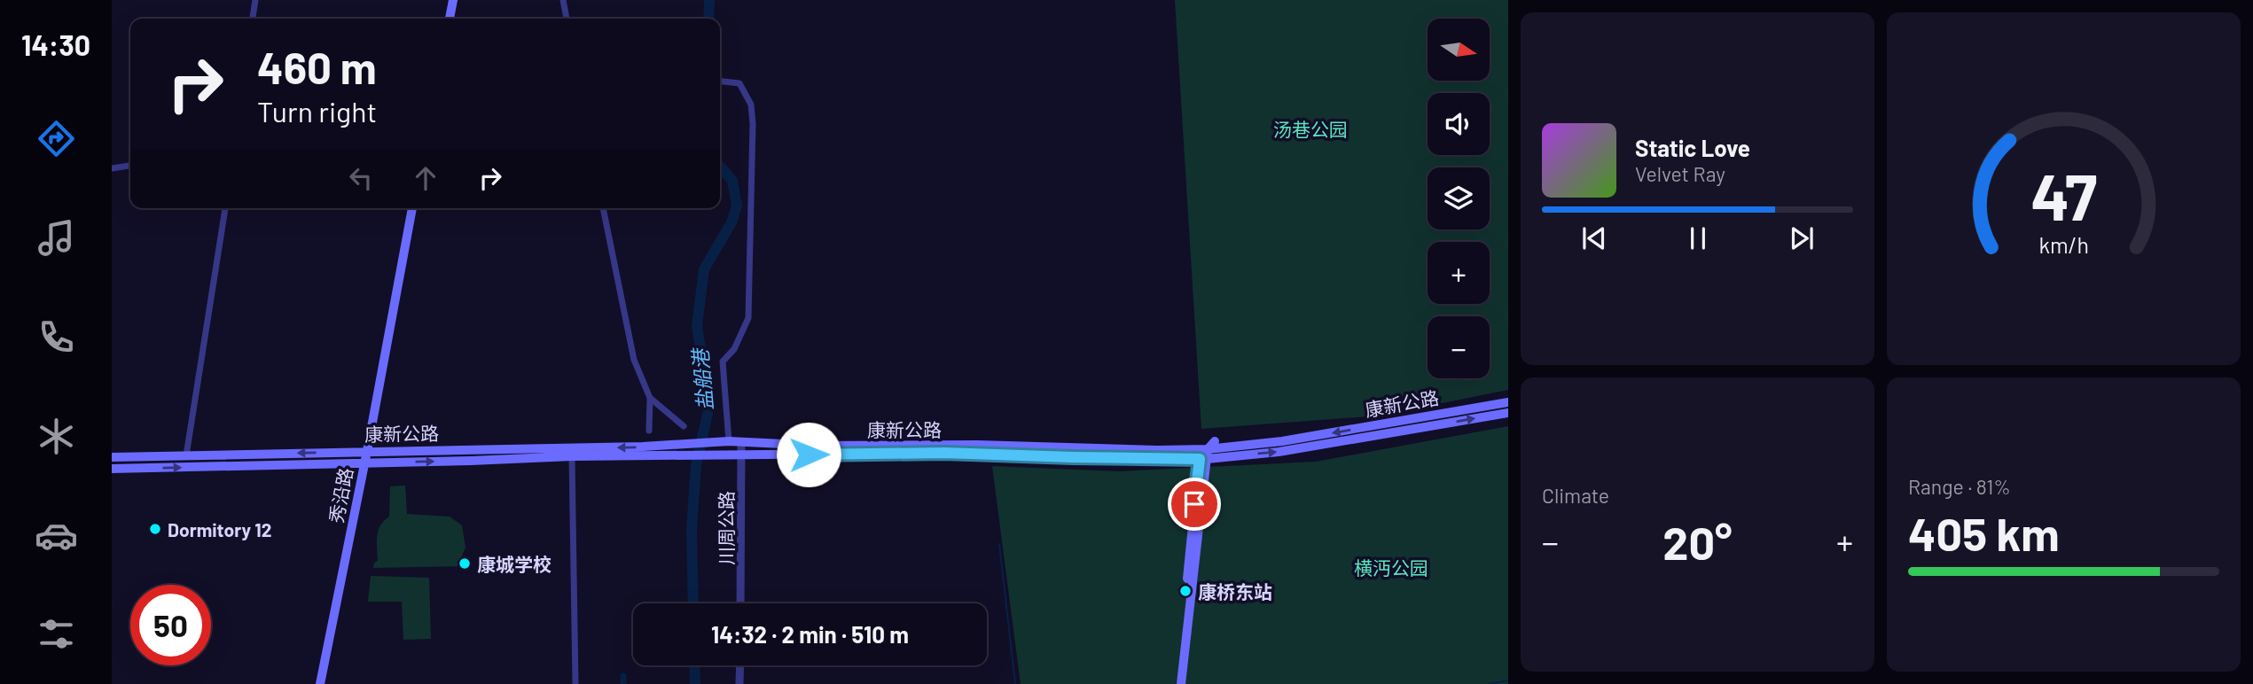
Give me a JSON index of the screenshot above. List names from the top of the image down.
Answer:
{
  "streets": {
    "main road": ["康新公路", "秀沿路"],
    "street": ["川周公路"]
  },
  "crossings": [
    ["康新公路", "秀沿路"],
    ["康新公路", "川周公路"]
  ],
  "water": ["盐船港"],
  "parks": ["汤巷公园", "横沔公园"],
  "places": ["Dormitory 12", "康城学校", "康桥东站"],
  "north": "right",
  "page": {
    "tabs": "14:30",
    "map_buttons": ["+", "−"],
    "turn": ["460 m", "Turn right"],
    "song": ["Static Love", "Velvet Ray"],
    "tile": [
      "Climate",
      ["Range · 81%", "405 km"]
    ],
    "heat": ["−", "20°", "+"],
    "limit": "50",
    "trip": "14:32 · 2 min · 510 m",
    "gauge": ["47", "km/h"]
  }
}
